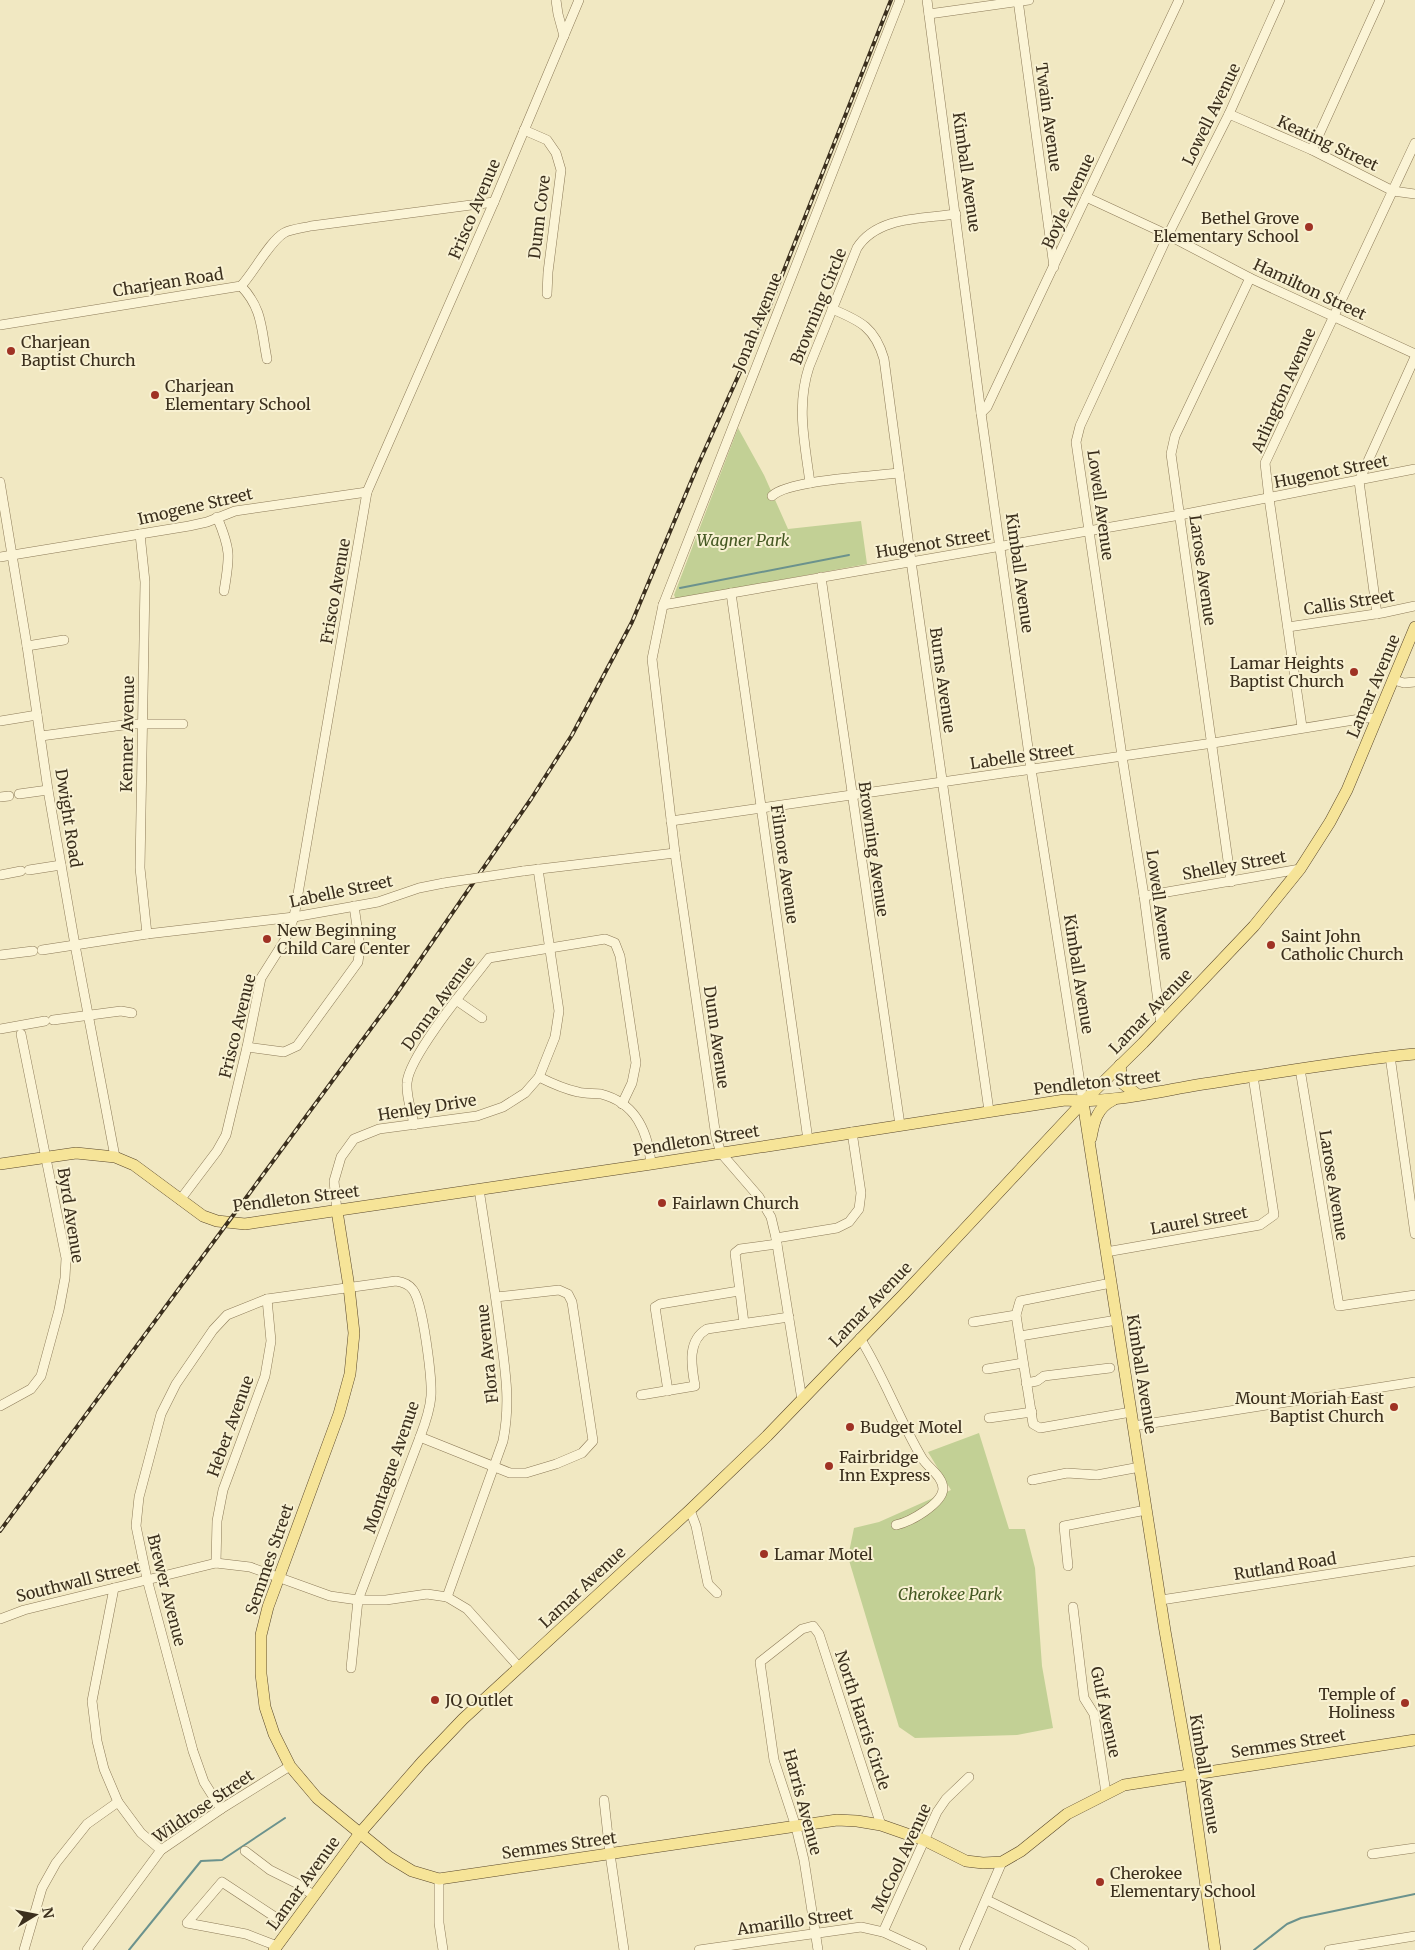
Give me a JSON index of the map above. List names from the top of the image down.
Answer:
{
  "streets": {
    "main road": [
      "Kimball Avenue",
      "Lamar Avenue",
      "Pendleton Street",
      "Semmes Street"
    ],
    "street": [
      "Lowell Avenue",
      "Twain Avenue",
      "Keating Street",
      "Boyle Avenue",
      "Frisco Avenue",
      "Dunn Cove",
      "Charjean Road",
      "Hamilton Street",
      "Browning Circle",
      "Jonah Avenue",
      "Arlington Avenue",
      "Hugenot Street",
      "Imogene Street",
      "Larose Avenue",
      "Callis Street",
      "Burns Avenue",
      "Kenner Avenue",
      "Labelle Street",
      "Dwight Road",
      "Browning Avenue",
      "Filmore Avenue",
      "Shelley Street",
      "Donna Avenue",
      "Dunn Avenue",
      "Henley Drive",
      "Byrd Avenue",
      "Laurel Street",
      "Flora Avenue",
      "Heber Avenue",
      "Montague Avenue",
      "Rutland Road",
      "Southwall Street",
      "Brewer Avenue",
      "Gulf Avenue",
      "North Harris Circle",
      "Harris Avenue",
      "Wildrose Street",
      "McCool Avenue",
      "Amarillo Street"
    ]
  },
  "crossings": [
    ["Lowell Avenue", "Keating Street"],
    ["Lowell Avenue", "Hamilton Street"],
    ["Lowell Avenue", "Hugenot Street"],
    ["Lowell Avenue", "Lamar Avenue"],
    ["Lowell Avenue", "Labelle Street"],
    ["Lowell Avenue", "Shelley Street"],
    ["Twain Avenue", "Boyle Avenue"],
    ["Keating Street", "Arlington Avenue"],
    ["Kimball Avenue", "Boyle Avenue"],
    ["Kimball Avenue", "Browning Circle"],
    ["Kimball Avenue", "Hugenot Street"],
    ["Kimball Avenue", "Lamar Avenue"],
    ["Kimball Avenue", "Labelle Street"],
    ["Kimball Avenue", "Pendleton Street"],
    ["Kimball Avenue", "Laurel Street"],
    ["Kimball Avenue", "Semmes Street"],
    ["Kimball Avenue", "Rutland Road"],
    ["Boyle Avenue", "Hamilton Street"],
    ["Frisco Avenue", "Dunn Cove"],
    ["Frisco Avenue", "Charjean Road"],
    ["Frisco Avenue", "Imogene Street"],
    ["Frisco Avenue", "Labelle Street"],
    ["Frisco Avenue", "Pendleton Street"],
    ["Hamilton Street", "Arlington Avenue"],
    ["Hamilton Street", "Larose Avenue"],
    ["Browning Circle", "Burns Avenue"],
    ["Jonah Avenue", "Hugenot Street"],
    ["Jonah Avenue", "Dunn Avenue"],
    ["Arlington Avenue", "Hugenot Street"],
    ["Arlington Avenue", "Callis Street"],
    ["Arlington Avenue", "Labelle Street"],
    ["Hugenot Street", "Larose Avenue"],
    ["Hugenot Street", "Burns Avenue"],
    ["Hugenot Street", "Browning Avenue"],
    ["Hugenot Street", "Filmore Avenue"],
    ["Imogene Street", "Kenner Avenue"],
    ["Imogene Street", "Dwight Road"],
    ["Larose Avenue", "Labelle Street"],
    ["Larose Avenue", "Shelley Street"],
    ["Larose Avenue", "Pendleton Street"],
    ["Burns Avenue", "Labelle Street"],
    ["Burns Avenue", "Pendleton Street"],
    ["Lamar Avenue", "Labelle Street"],
    ["Lamar Avenue", "Shelley Street"],
    ["Lamar Avenue", "Dunn Avenue"],
    ["Lamar Avenue", "Pendleton Street"],
    ["Lamar Avenue", "Semmes Street"],
    ["Lamar Avenue", "Southwall Street"],
    ["Kenner Avenue", "Labelle Street"],
    ["Labelle Street", "Dwight Road"],
    ["Labelle Street", "Browning Avenue"],
    ["Labelle Street", "Filmore Avenue"],
    ["Labelle Street", "Dunn Avenue"],
    ["Labelle Street", "Henley Drive"],
    ["Dwight Road", "Pendleton Street"],
    ["Browning Avenue", "Pendleton Street"],
    ["Filmore Avenue", "Pendleton Street"],
    ["Donna Avenue", "Henley Drive"],
    ["Dunn Avenue", "Pendleton Street"],
    ["Pendleton Street", "Henley Drive"],
    ["Pendleton Street", "Byrd Avenue"],
    ["Pendleton Street", "Laurel Street"],
    ["Pendleton Street", "Flora Avenue"],
    ["Pendleton Street", "Semmes Street"],
    ["Henley Drive", "Semmes Street"],
    ["Flora Avenue", "Southwall Street"],
    ["Heber Avenue", "Montague Avenue"],
    ["Heber Avenue", "Southwall Street"],
    ["Heber Avenue", "Brewer Avenue"],
    ["Montague Avenue", "Semmes Street"],
    ["Montague Avenue", "Southwall Street"],
    ["Montague Avenue", "Brewer Avenue"],
    ["Semmes Street", "Southwall Street"],
    ["Semmes Street", "Gulf Avenue"],
    ["Semmes Street", "North Harris Circle"],
    ["Semmes Street", "Harris Avenue"],
    ["Semmes Street", "Wildrose Street"],
    ["Semmes Street", "McCool Avenue"],
    ["Southwall Street", "Brewer Avenue"],
    ["Brewer Avenue", "Wildrose Street"],
    ["North Harris Circle", "Harris Avenue"],
    ["Harris Avenue", "Amarillo Street"],
    ["McCool Avenue", "Amarillo Street"]
  ],
  "parks": ["Wagner Park", "Cherokee Park"],
  "places": [
    "Bethel Grove Elementary School",
    "Charjean Baptist Church",
    "Charjean Elementary School",
    "Lamar Heights Baptist Church",
    "New Beginning Child Care Center",
    "Saint John Catholic Church",
    "Fairlawn Church",
    "Mount Moriah East Baptist Church",
    "Budget Motel",
    "Fairbridge Inn Express",
    "Lamar Motel",
    "JQ Outlet",
    "Temple of Holiness",
    "Cherokee Elementary School"
  ],
  "north": "right"
}
